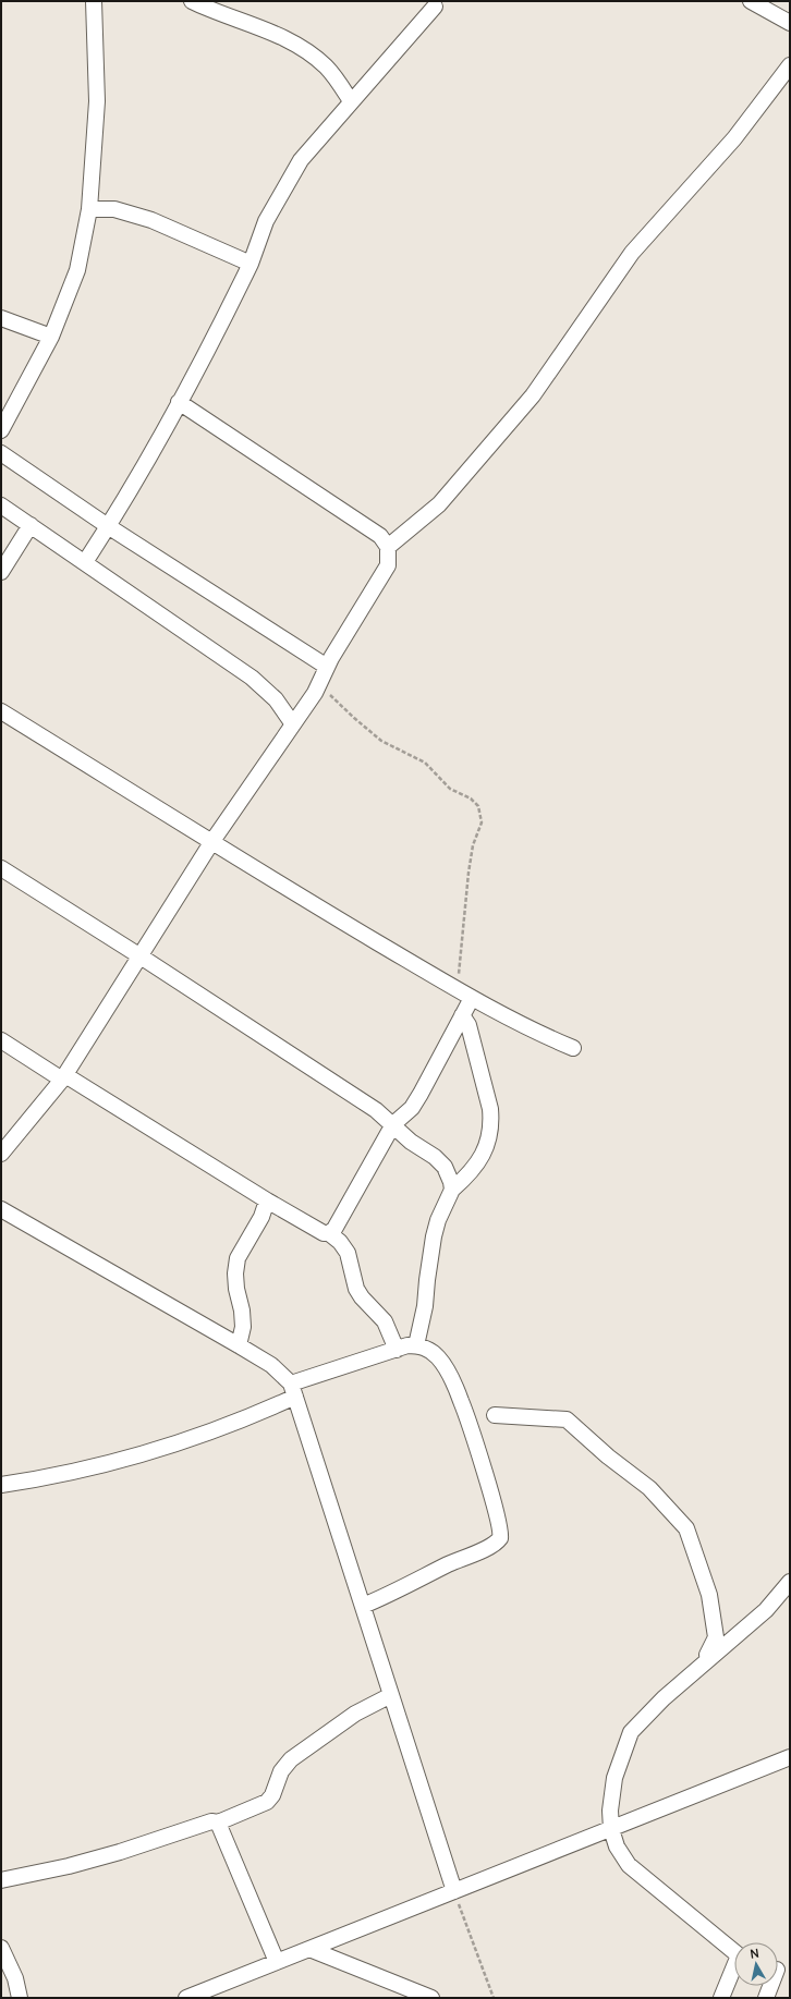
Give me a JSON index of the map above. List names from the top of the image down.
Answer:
{
  "north": "top"
}
